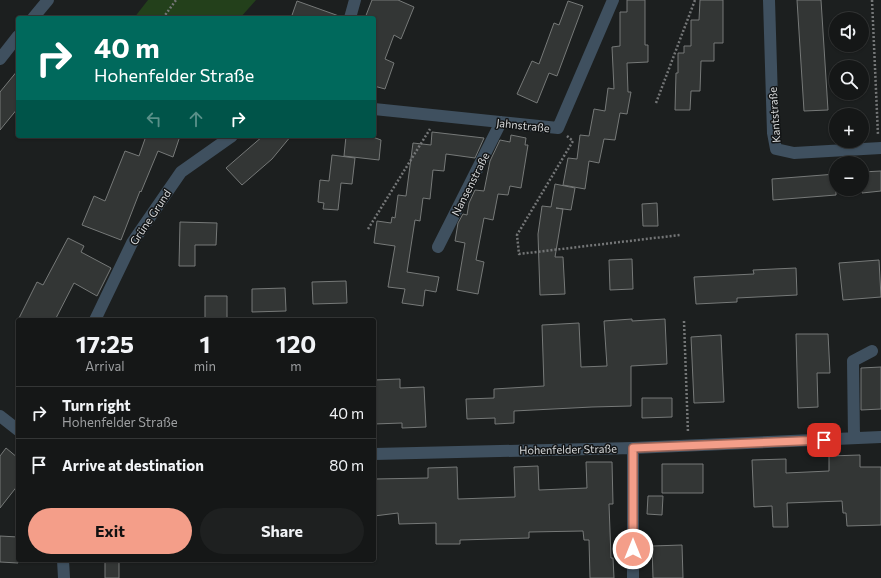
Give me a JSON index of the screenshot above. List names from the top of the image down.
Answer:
{
  "streets": {
    "street": [
      "Kantstraße",
      "Jahnstraße",
      "Nansenstraße",
      "Grüne Grund",
      "Hohenfelder Straße"
    ]
  },
  "crossings": [
    ["Jahnstraße", "Nansenstraße"]
  ],
  "page": {
    "map_buttons": ["+", "−"],
    "turn": ["40 m", "Hohenfelder Straße"],
    "eta": [
      "17:25",
      "Arrival",
      "1",
      "min",
      "120",
      "m"
    ],
    "list": [
      {
        "name": "Turn right",
        "note": "Hohenfelder Straße",
        "value": "40 m"
      },
      {
        "name": "Arrive at destination",
        "value": "80 m"
      }
    ],
    "buttons": ["Exit", "Share"]
  }
}
